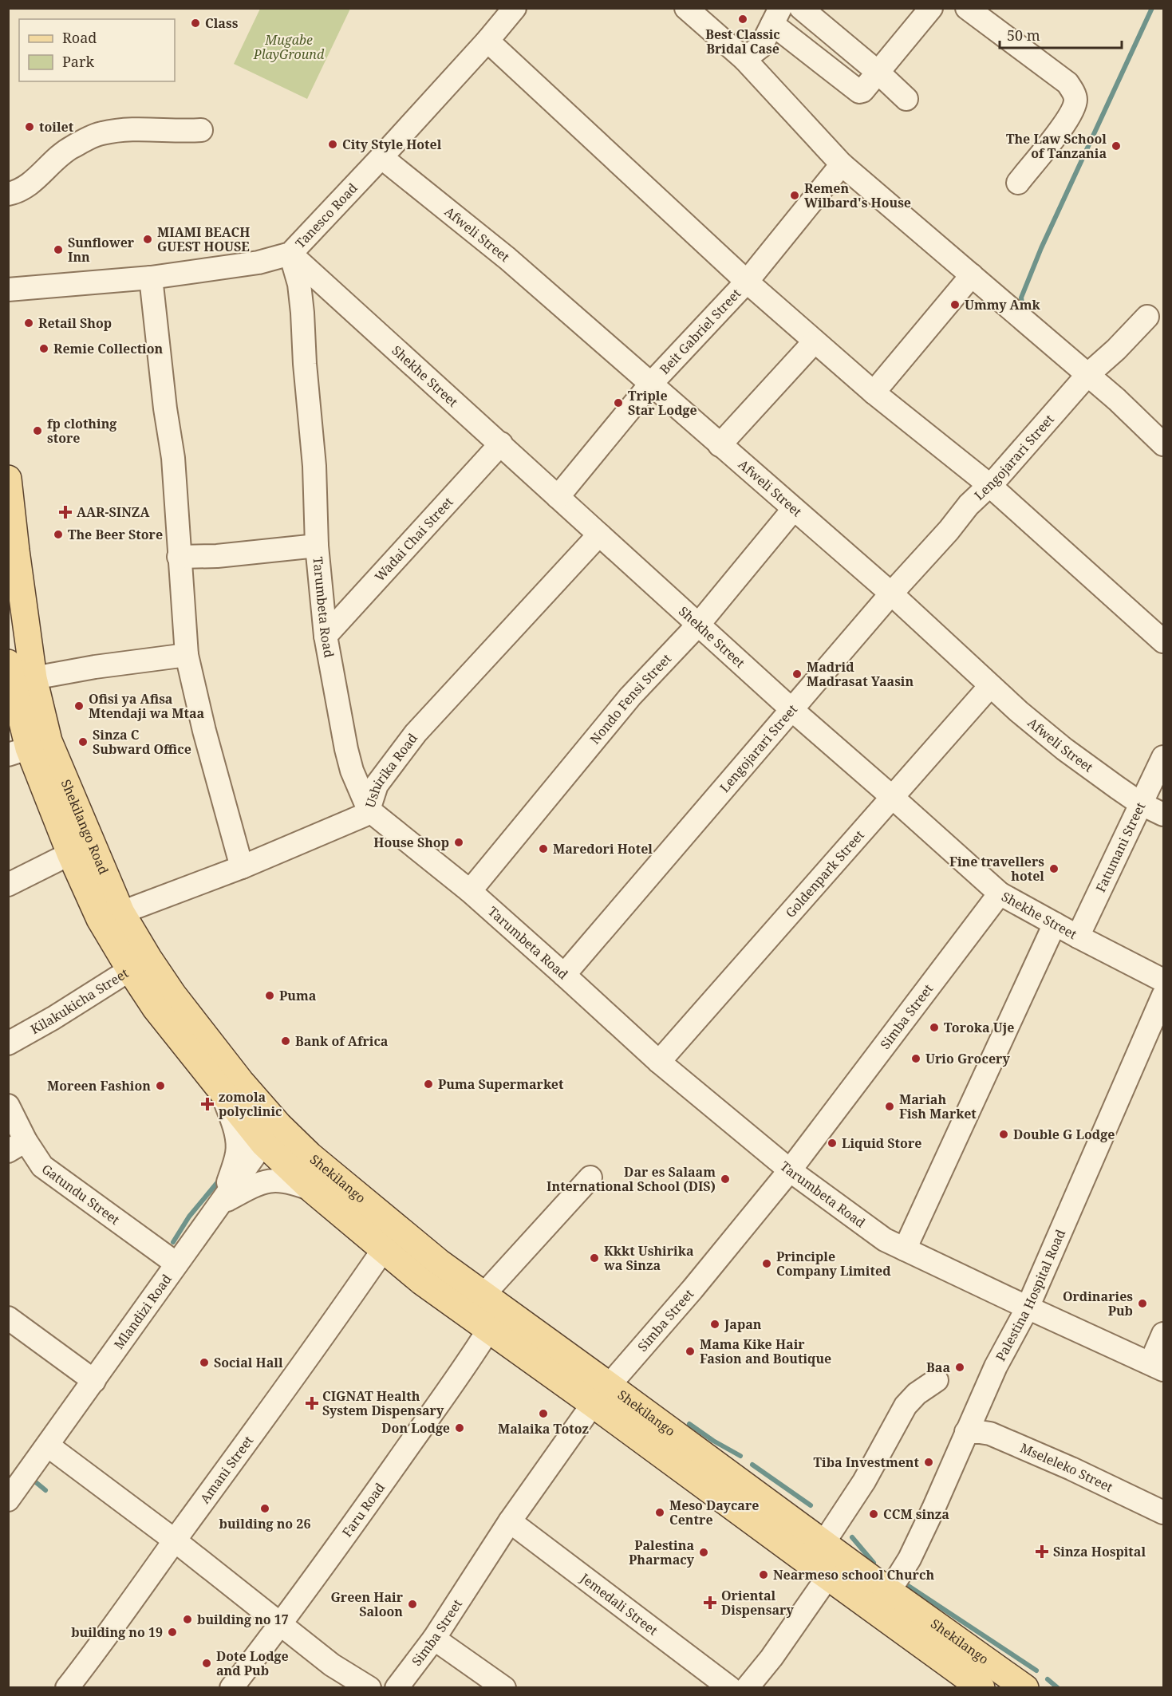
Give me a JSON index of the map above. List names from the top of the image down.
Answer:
{
  "streets": {
    "main road": ["Shekilango Road", "Shekilango"],
    "street": [
      "Tanesco Road",
      "Afweli Street",
      "Beit Gabriel Street",
      "Shekhe Street",
      "Lengojarari Street",
      "Wadai Chai Street",
      "Tarumbeta Road",
      "Nondo Fensi Street",
      "Ushirika Road",
      "Fatumani Street",
      "Goldenpark Street",
      "Kilakukicha Street",
      "Simba Street",
      "Gatundu Street",
      "Palestina Hospital Road",
      "Mlandizi Road",
      "Mseleleko Street",
      "Amani Street",
      "Faru Road",
      "Jemedali Street"
    ]
  },
  "crossings": [
    ["Tanesco Road", "Afweli Street"],
    ["Tanesco Road", "Shekhe Street"],
    ["Tanesco Road", "Tarumbeta Road"],
    ["Afweli Street", "Beit Gabriel Street"],
    ["Afweli Street", "Lengojarari Street"],
    ["Afweli Street", "Nondo Fensi Street"],
    ["Afweli Street", "Fatumani Street"],
    ["Afweli Street", "Goldenpark Street"],
    ["Beit Gabriel Street", "Shekhe Street"],
    ["Shekhe Street", "Lengojarari Street"],
    ["Shekhe Street", "Wadai Chai Street"],
    ["Shekhe Street", "Tarumbeta Road"],
    ["Shekhe Street", "Nondo Fensi Street"],
    ["Shekhe Street", "Ushirika Road"],
    ["Shekhe Street", "Fatumani Street"],
    ["Shekhe Street", "Goldenpark Street"],
    ["Shekhe Street", "Simba Street"],
    ["Lengojarari Street", "Tarumbeta Road"],
    ["Wadai Chai Street", "Tarumbeta Road"],
    ["Tarumbeta Road", "Nondo Fensi Street"],
    ["Tarumbeta Road", "Ushirika Road"],
    ["Tarumbeta Road", "Goldenpark Street"],
    ["Tarumbeta Road", "Simba Street"],
    ["Tarumbeta Road", "Palestina Hospital Road"],
    ["Ushirika Road", "Shekilango Road"],
    ["Shekilango Road", "Kilakukicha Street"],
    ["Shekilango Road", "Shekilango"],
    ["Shekilango Road", "Mlandizi Road"],
    ["Simba Street", "Shekilango"],
    ["Simba Street", "Jemedali Street"],
    ["Shekilango", "Palestina Hospital Road"],
    ["Shekilango", "Mlandizi Road"],
    ["Shekilango", "Amani Street"],
    ["Shekilango", "Faru Road"],
    ["Gatundu Street", "Mlandizi Road"],
    ["Palestina Hospital Road", "Mseleleko Street"]
  ],
  "parks": ["Mugabe PlayGround"],
  "places": {
    "other": [
      "Best Classic Bridal Case",
      "Class",
      "toilet",
      "City Style Hotel",
      "The Law School of Tanzania",
      "Remen Wilbard's House",
      "MIAMI BEACH GUEST HOUSE",
      "Sunflower Inn",
      "Ummy Amk",
      "Retail Shop",
      "Remie Collection",
      "Triple Star Lodge",
      "fp clothing store",
      "The Beer Store",
      "Madrid Madrasat Yaasin",
      "Ofisi ya Afisa Mtendaji wa Mtaa",
      "Sinza C Subward Office",
      "House Shop",
      "Maredori Hotel",
      "Fine travellers hotel",
      "Puma",
      "Toroka Uje",
      "Bank of Africa",
      "Urio Grocery",
      "Puma Supermarket",
      "Moreen Fashion",
      "Mariah Fish Market",
      "Double G Lodge",
      "Liquid Store",
      "Dar es Salaam International School (DIS)",
      "Kkkt Ushirika wa Sinza",
      "Principle Company Limited",
      "Ordinaries Pub",
      "Japan",
      "Mama Kike Hair Fasion and Boutique",
      "Social Hall",
      "Baa",
      "Malaika Totoz",
      "Don Lodge",
      "Tiba Investment",
      "building no 26",
      "Meso Daycare Centre",
      "CCM sinza",
      "Palestina Pharmacy",
      "Nearmeso school Church",
      "Green Hair Saloon",
      "building no 17",
      "building no 19",
      "Dote Lodge and Pub"
    ],
    "health": [
      "AAR-SINZA",
      "zomola polyclinic",
      "CIGNAT Health System Dispensary",
      "Sinza Hospital",
      "Oriental Dispensary"
    ]
  },
  "legend": ["Road", "Park"],
  "scale_bar": "50 m"
}
